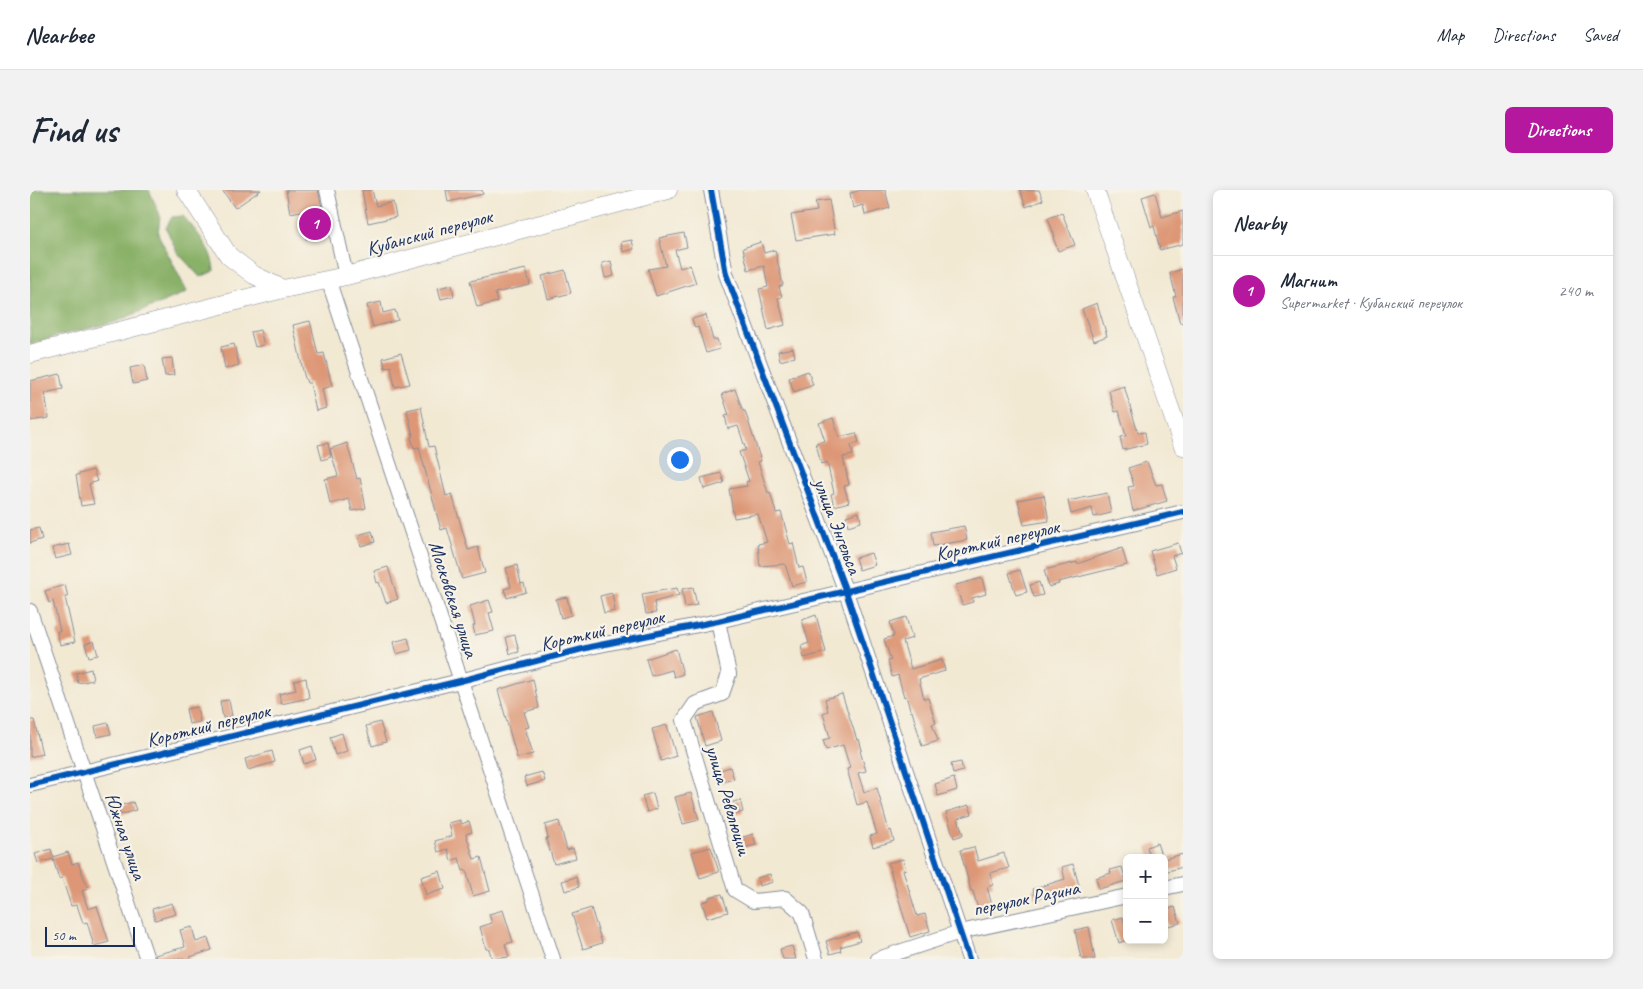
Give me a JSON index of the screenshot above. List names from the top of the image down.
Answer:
{
  "streets": {
    "street": [
      "Кубанский переулок",
      "улица Энгельса",
      "Короткий переулок",
      "Московская улица",
      "улица Революции",
      "Южная улица",
      "переулок Разина"
    ]
  },
  "crossings": [
    ["Кубанский переулок", "Московская улица"],
    ["улица Энгельса", "Короткий переулок"],
    ["улица Энгельса", "переулок Разина"],
    ["Короткий переулок", "Московская улица"],
    ["Короткий переулок", "улица Революции"],
    ["Короткий переулок", "Южная улица"]
  ],
  "scale_bar": "50 m",
  "page": {
    "header": "Nearbee",
    "nav": ["Map", "Directions", "Saved"],
    "buttons": "Directions",
    "title": "Find us",
    "heading": "Nearby",
    "pins": "1",
    "list": [
      {
        "mark": "1",
        "name": "Магнит",
        "note": "Supermarket · Кубанский переулок",
        "value": "240 m"
      }
    ],
    "map_buttons": ["+", "−"],
    "scale": "50 m"
  }
}
